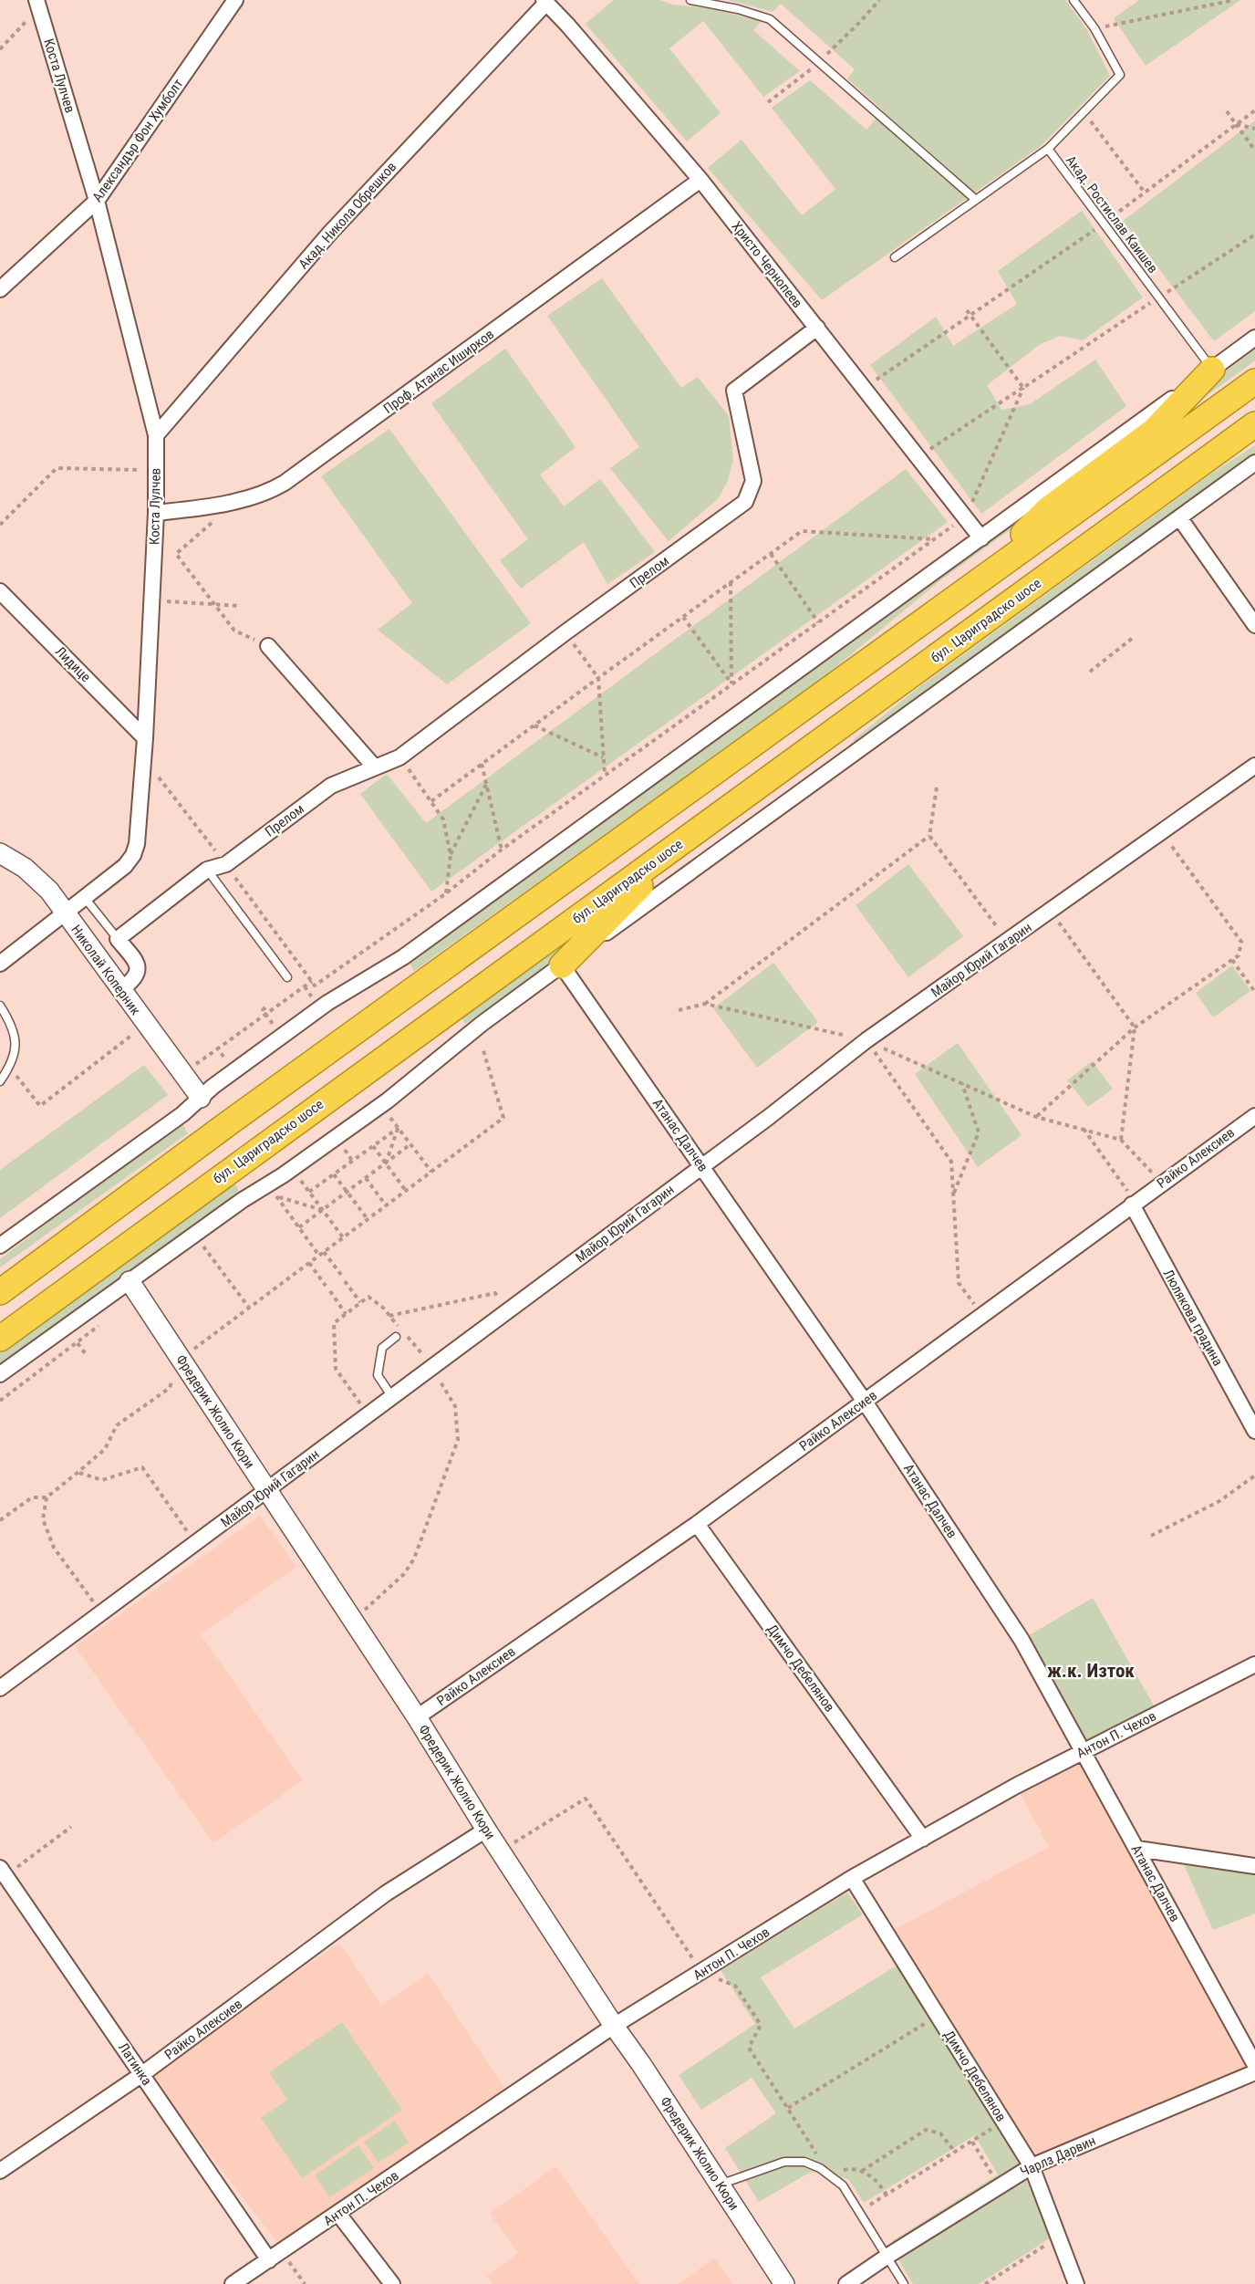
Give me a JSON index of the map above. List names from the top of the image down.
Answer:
{
  "streets": {
    "highway": ["бул. Цариградско шосе"],
    "street": [
      "Коста Лулчев",
      "Александър Фон Хумболт",
      "Акад. Никола Обрешков",
      "Христо Чернопеев",
      "Проф. Атанас Иширков",
      "Прелом",
      "Лидице",
      "Майор Юрий Гагарин",
      "Николай Коперник",
      "Атанас Далчев",
      "Райко Алексиев",
      "Люлякова градина",
      "Фредерик Жолио Кюри",
      "Димчо Дебелянов",
      "Антон П. Чехов",
      "Латинка",
      "Чарлз Дарвин"
    ],
    "lane": ["Акад. Ростислав Каишев"]
  },
  "crossings": [
    ["Коста Лулчев", "Александър Фон Хумболт"],
    ["Коста Лулчев", "Акад. Никола Обрешков"],
    ["Коста Лулчев", "Проф. Атанас Иширков"],
    ["Коста Лулчев", "Лидице"],
    ["Коста Лулчев", "Николай Коперник"],
    ["Акад. Никола Обрешков", "Христо Чернопеев"],
    ["Христо Чернопеев", "Проф. Атанас Иширков"],
    ["Христо Чернопеев", "Прелом"],
    ["Майор Юрий Гагарин", "Атанас Далчев"],
    ["Майор Юрий Гагарин", "Фредерик Жолио Кюри"],
    ["Атанас Далчев", "Райко Алексиев"],
    ["Атанас Далчев", "Антон П. Чехов"],
    ["Райко Алексиев", "Люлякова градина"],
    ["Райко Алексиев", "Фредерик Жолио Кюри"],
    ["Райко Алексиев", "Димчо Дебелянов"],
    ["Райко Алексиев", "Латинка"],
    ["Фредерик Жолио Кюри", "Антон П. Чехов"],
    ["Димчо Дебелянов", "Антон П. Чехов"],
    ["Димчо Дебелянов", "Чарлз Дарвин"],
    ["Антон П. Чехов", "Латинка"]
  ],
  "districts": ["ж.к. Изток"]
}
